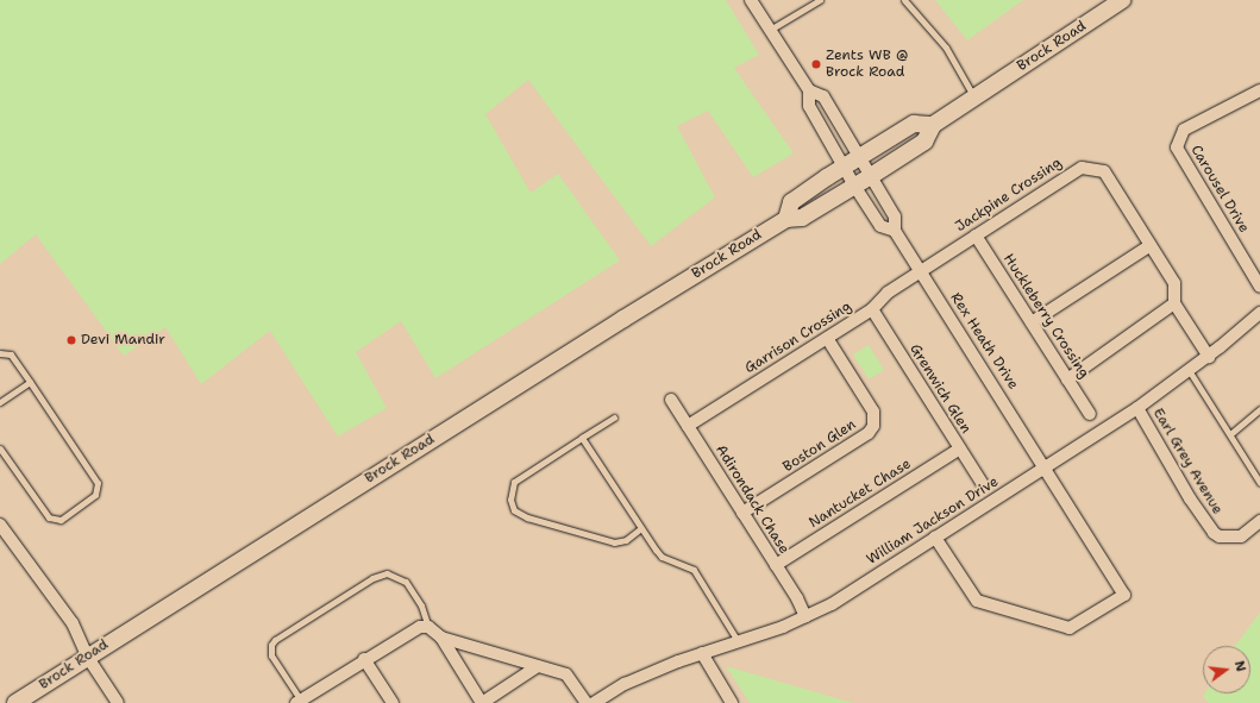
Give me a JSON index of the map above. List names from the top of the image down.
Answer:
{
  "streets": {
    "main road": ["Brock Road"],
    "street": [
      "Carousel Drive",
      "Jackpine Crossing",
      "Huckleberry Crossing",
      "Garrison Crossing",
      "Rex Heath Drive",
      "Grenwich Glen",
      "Boston Glen",
      "Earl Grey Avenue",
      "Nantucket Chase",
      "Adirondack Chase",
      "William Jackson Drive"
    ]
  },
  "crossings": [
    ["Brock Road", "Rex Heath Drive"],
    ["Jackpine Crossing", "Huckleberry Crossing"],
    ["Jackpine Crossing", "Garrison Crossing"],
    ["Jackpine Crossing", "Rex Heath Drive"],
    ["Jackpine Crossing", "William Jackson Drive"],
    ["Garrison Crossing", "Rex Heath Drive"],
    ["Garrison Crossing", "Grenwich Glen"],
    ["Garrison Crossing", "Boston Glen"],
    ["Garrison Crossing", "Adirondack Chase"],
    ["Rex Heath Drive", "William Jackson Drive"],
    ["Grenwich Glen", "Nantucket Chase"],
    ["Boston Glen", "Adirondack Chase"],
    ["Earl Grey Avenue", "William Jackson Drive"],
    ["Nantucket Chase", "Adirondack Chase"],
    ["Adirondack Chase", "William Jackson Drive"]
  ],
  "places": ["Zents WB @ Brock Road", "Devi Mandir"],
  "north": "right"
}
